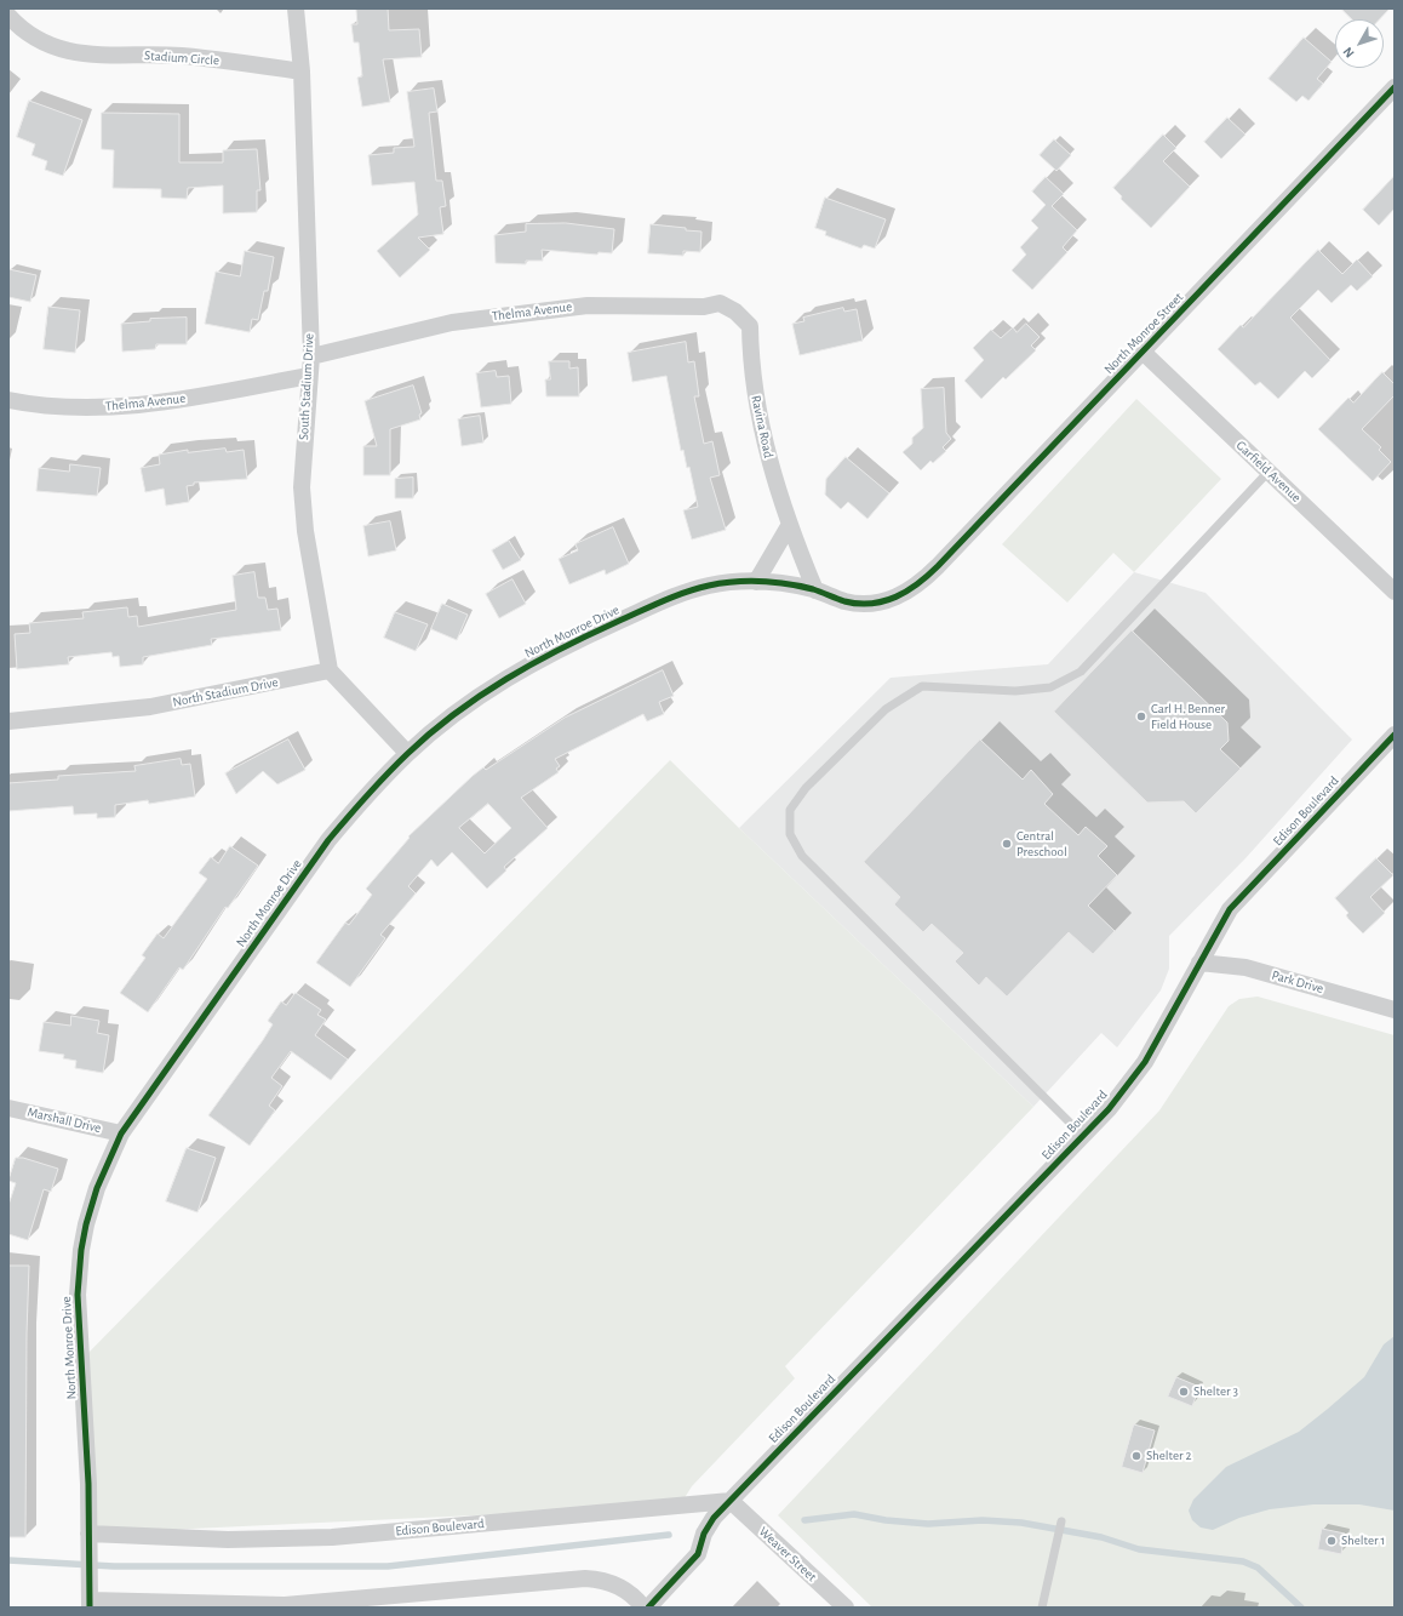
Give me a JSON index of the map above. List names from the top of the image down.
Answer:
{
  "streets": {
    "street": [
      "Stadium Circle",
      "Thelma Avenue",
      "North Monroe Street",
      "South Stadium Drive",
      "Ravina Road",
      "Garfield Avenue",
      "North Monroe Drive",
      "North Stadium Drive",
      "Edison Boulevard",
      "Park Drive",
      "Marshall Drive",
      "Weaver Street"
    ]
  },
  "crossings": [
    ["Stadium Circle", "South Stadium Drive"],
    ["Thelma Avenue", "South Stadium Drive"],
    ["Thelma Avenue", "Ravina Road"],
    ["North Monroe Street", "Garfield Avenue"],
    ["North Monroe Street", "North Monroe Drive"],
    ["South Stadium Drive", "North Stadium Drive"],
    ["Ravina Road", "North Monroe Drive"],
    ["North Monroe Drive", "Edison Boulevard"],
    ["North Monroe Drive", "Marshall Drive"],
    ["Edison Boulevard", "Park Drive"],
    ["Edison Boulevard", "Weaver Street"]
  ],
  "places": [
    "Carl H. Benner Field House",
    "Central Preschool",
    "Shelter 3",
    "Shelter 2",
    "Shelter 1"
  ],
  "north": "bottom left"
}
